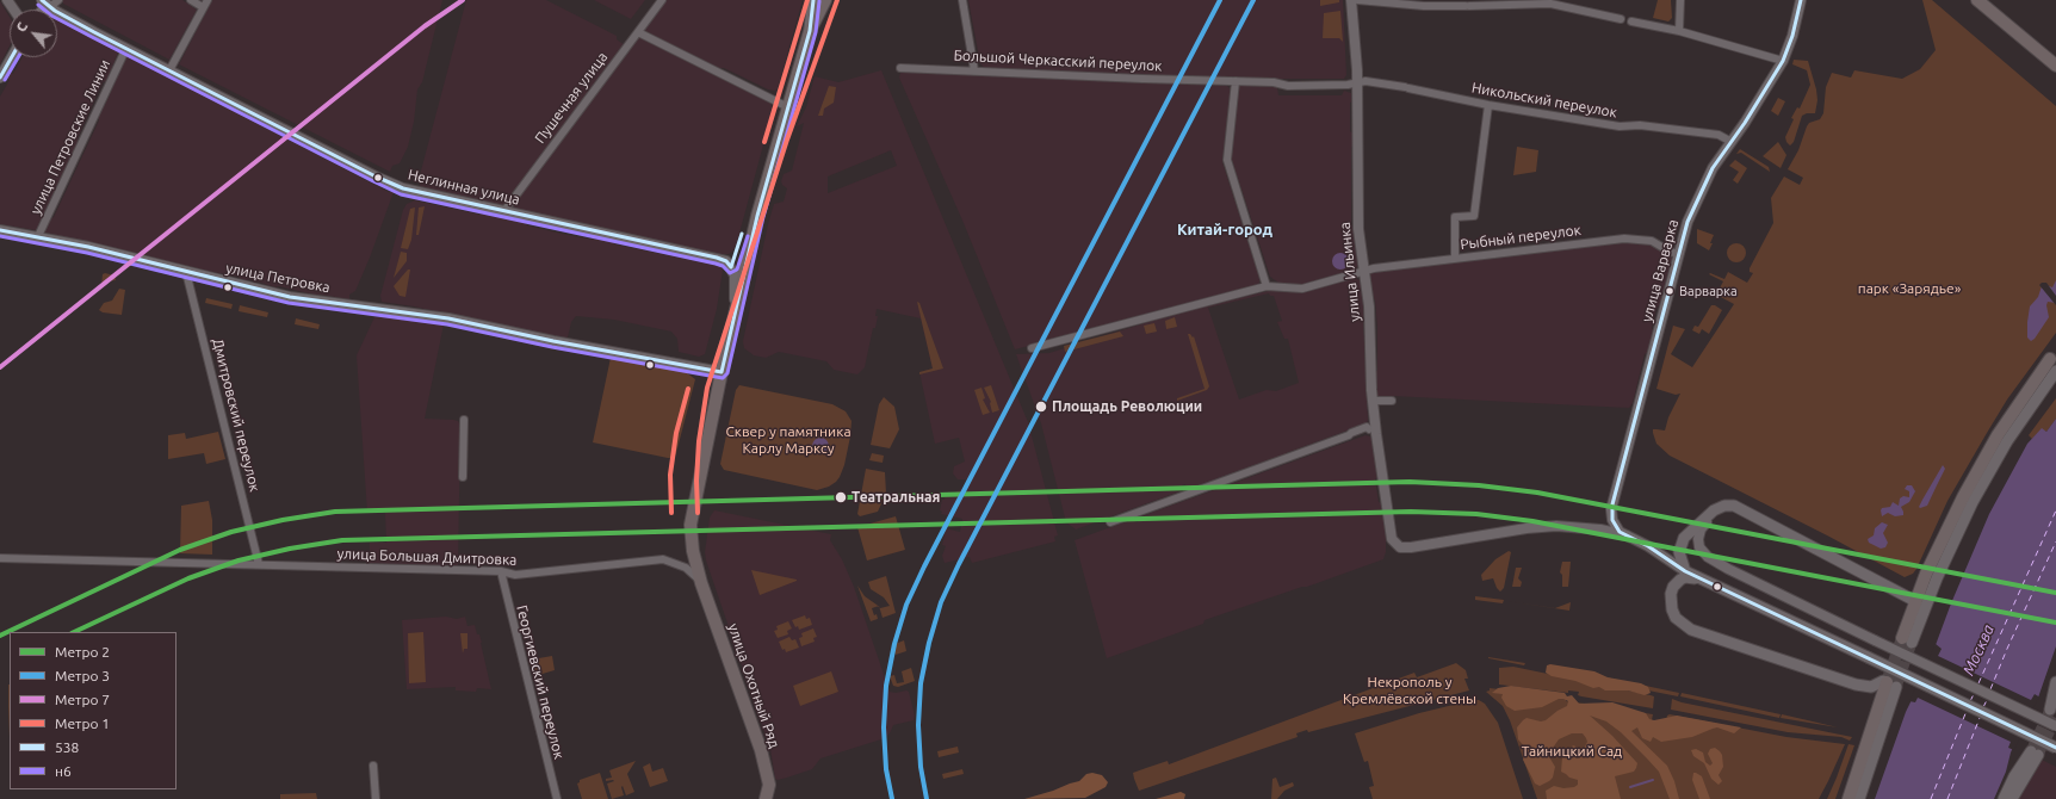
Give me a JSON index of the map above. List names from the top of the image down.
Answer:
{
  "streets": {
    "main road": ["улица Охотный Ряд"],
    "street": [
      "Большой Черкасский переулок",
      "Пушечная улица",
      "Никольский переулок",
      "улица Петровские Линии",
      "Неглинная улица",
      "Рыбный переулок",
      "улица Варварка",
      "улица Ильинка",
      "улица Петровка",
      "Дмитровский переулок",
      "улица Большая Дмитровка",
      "Георгиевский переулок"
    ]
  },
  "crossings": [
    ["Большой Черкасский переулок", "Никольский переулок"],
    ["Большой Черкасский переулок", "улица Ильинка"],
    ["Пушечная улица", "Неглинная улица"],
    ["Никольский переулок", "улица Варварка"],
    ["Никольский переулок", "улица Ильинка"],
    ["улица Петровские Линии", "Неглинная улица"],
    ["улица Петровские Линии", "улица Петровка"],
    ["Неглинная улица", "улица Охотный Ряд"],
    ["Рыбный переулок", "улица Варварка"],
    ["Рыбный переулок", "улица Ильинка"],
    ["улица Варварка", "улица Ильинка"],
    ["улица Петровка", "Дмитровский переулок"],
    ["улица Петровка", "улица Охотный Ряд"],
    ["Дмитровский переулок", "улица Большая Дмитровка"],
    ["улица Большая Дмитровка", "Георгиевский переулок"],
    ["улица Большая Дмитровка", "улица Охотный Ряд"]
  ],
  "districts": ["Китай-город"],
  "water": ["Москва"],
  "parks": [
    "парк «Зарядье»",
    "Сквер у памятника Карлу Марксу",
    "Некрополь у Кремлёвской стены",
    "Тайницкий Сад"
  ],
  "places": ["Варварка", "Площадь Революции", "Театральная"],
  "lines": [
    "metro line 3",
    "metro line 7",
    "metro line 1",
    "transit line 538",
    "transit line н6",
    "metro line 2"
  ],
  "legend": [
    "Метро 2",
    "Метро 3",
    "Метро 7",
    "Метро 1",
    "538",
    "н6"
  ],
  "north": "top left"
}
